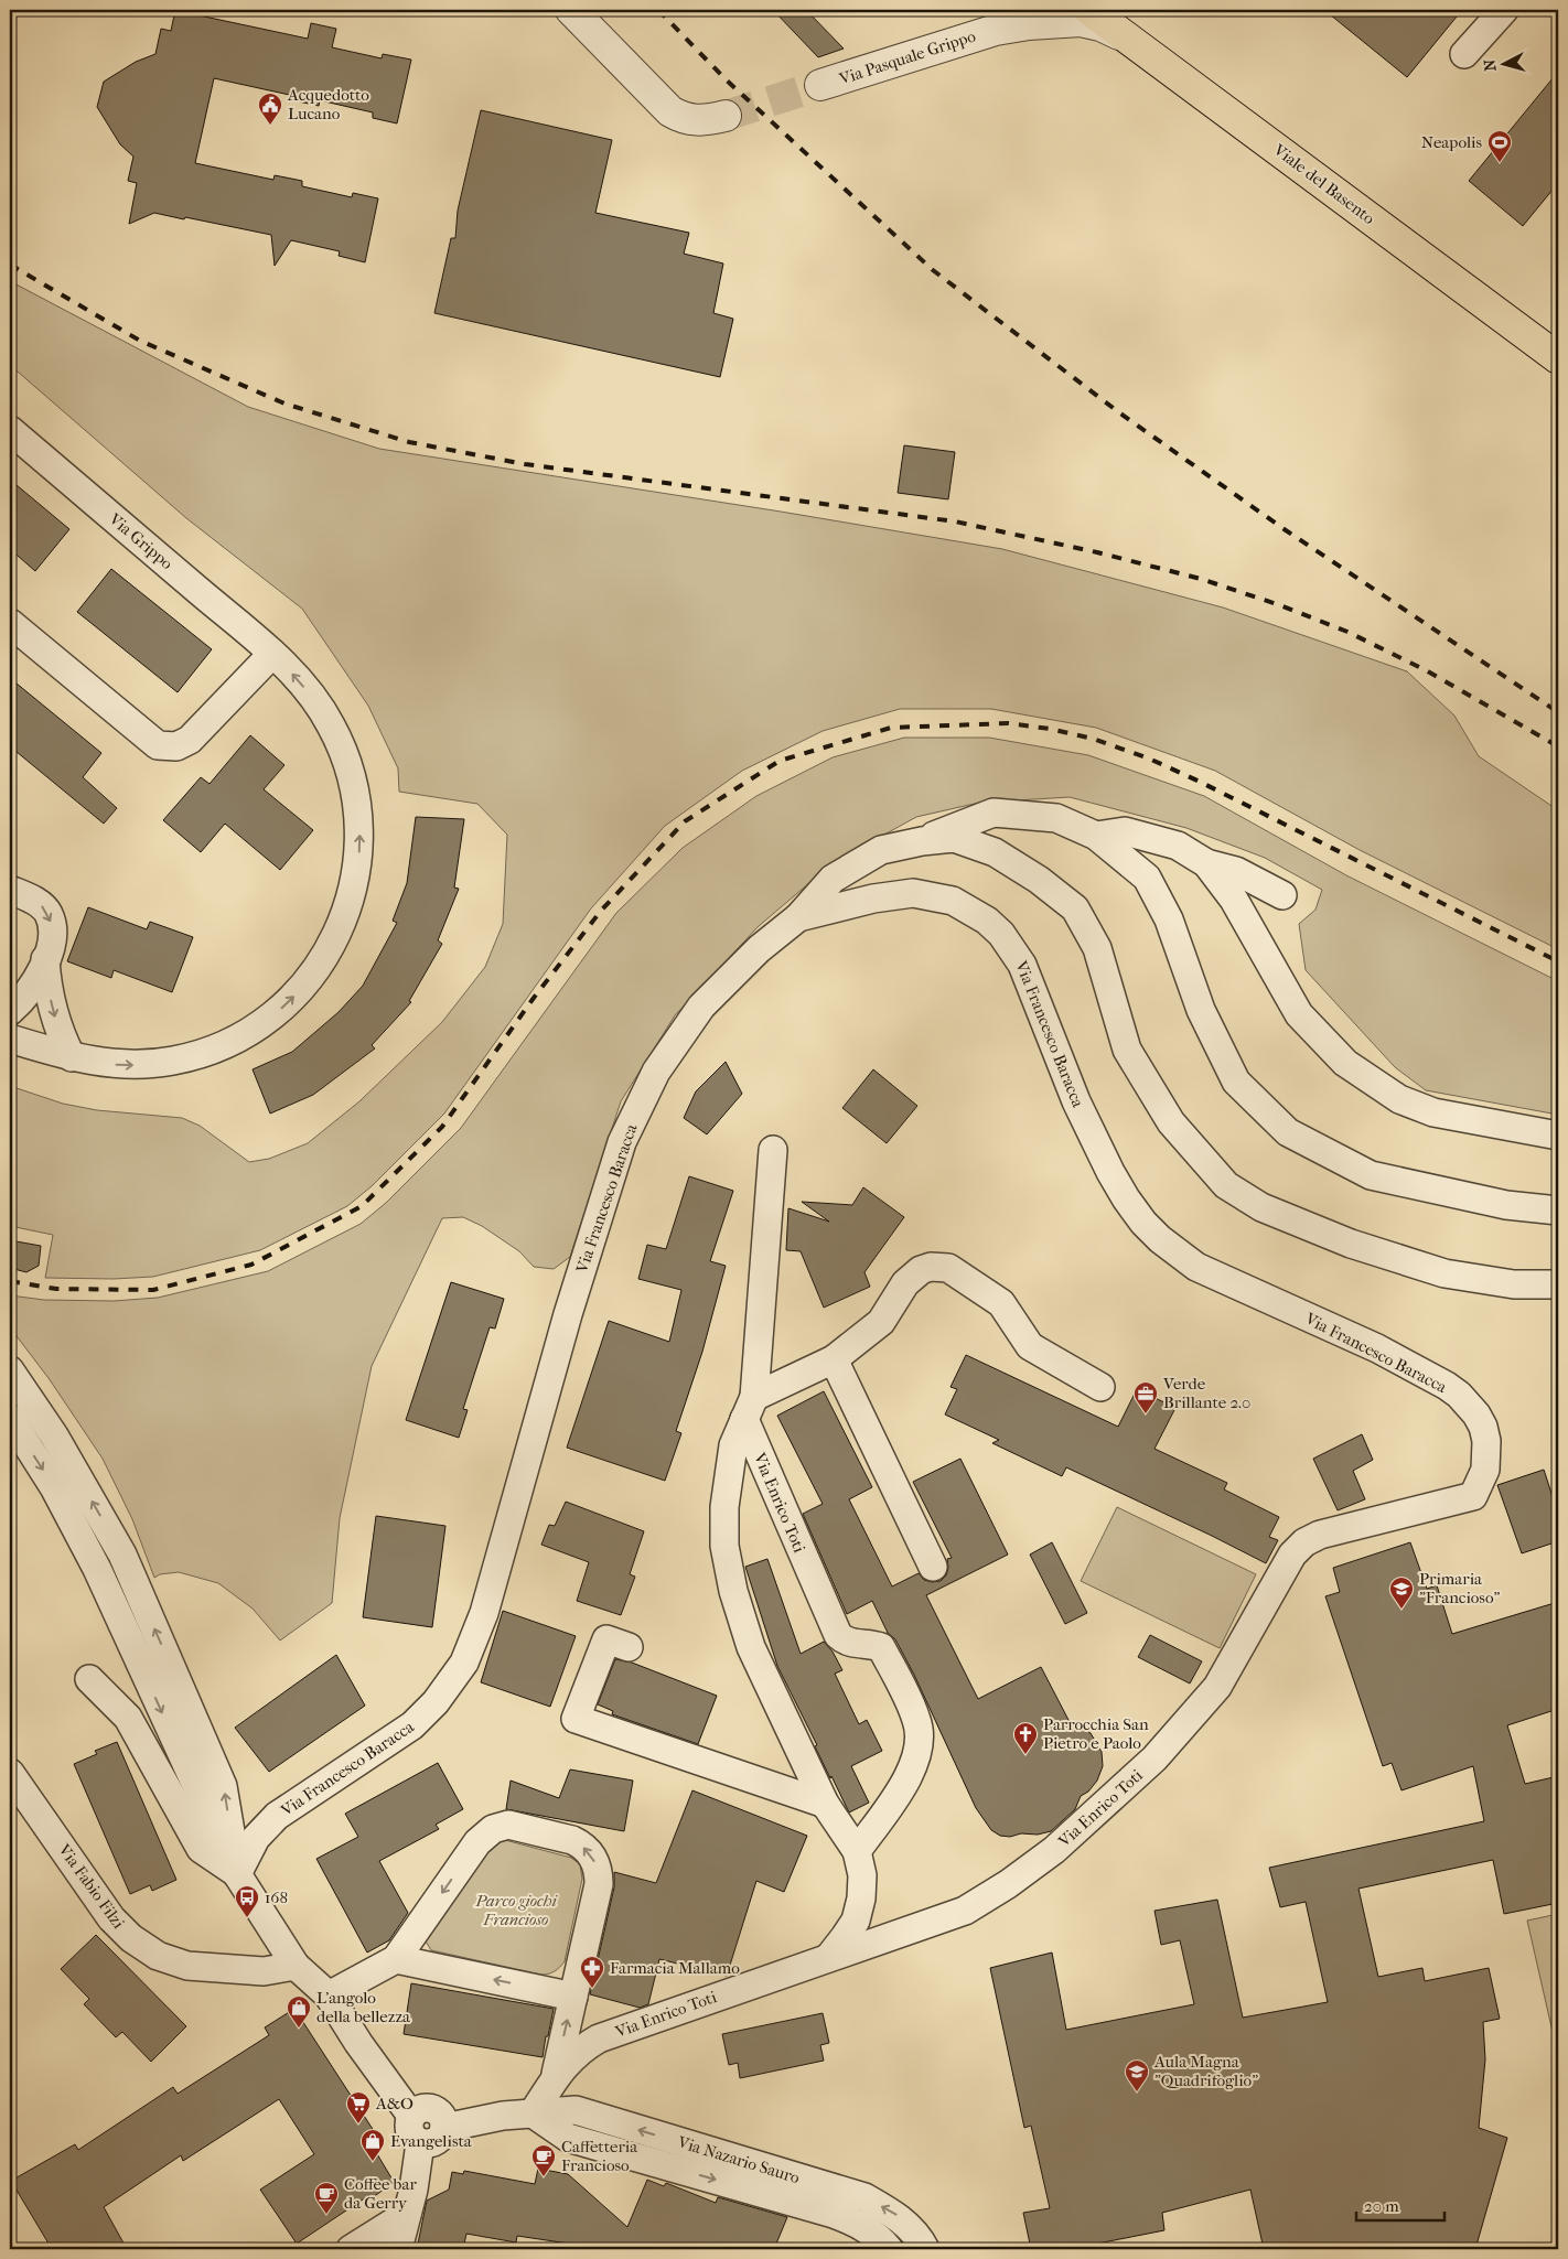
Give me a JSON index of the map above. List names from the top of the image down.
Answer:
{
  "streets": {
    "main road": ["Viale del Basento"],
    "street": [
      "Via Pasquale Grippo",
      "Via Grippo",
      "Via Francesco Baracca",
      "Via Enrico Toti",
      "Via Fabio Filzi",
      "Via Nazario Sauro"
    ]
  },
  "crossings": [
    ["Via Pasquale Grippo", "Viale del Basento"],
    ["Via Francesco Baracca", "Via Enrico Toti"],
    ["Via Enrico Toti", "Via Nazario Sauro"]
  ],
  "parks": ["Parco giochi Francioso"],
  "places": {
    "public building": ["Acquedotto Lucano"],
    "sports": ["Neapolis"],
    "office": ["Verde Brillante 2.0"],
    "school or university": ["Primaria \"Francioso\"", "Aula Magna \"Quadrifoglio\""],
    "church": ["Parrocchia San Pietro e Paolo"],
    "bus stop": ["168"],
    "pharmacy": ["Farmacia Mallamo"],
    "shop": ["L'angolo della bellezza", "Evangelista"],
    "supermarket": ["A&O"],
    "cafe": ["Caffetteria Francioso", "Coffee bar da Gerry"]
  },
  "scale_bar": "20 m",
  "north": "left"
}
